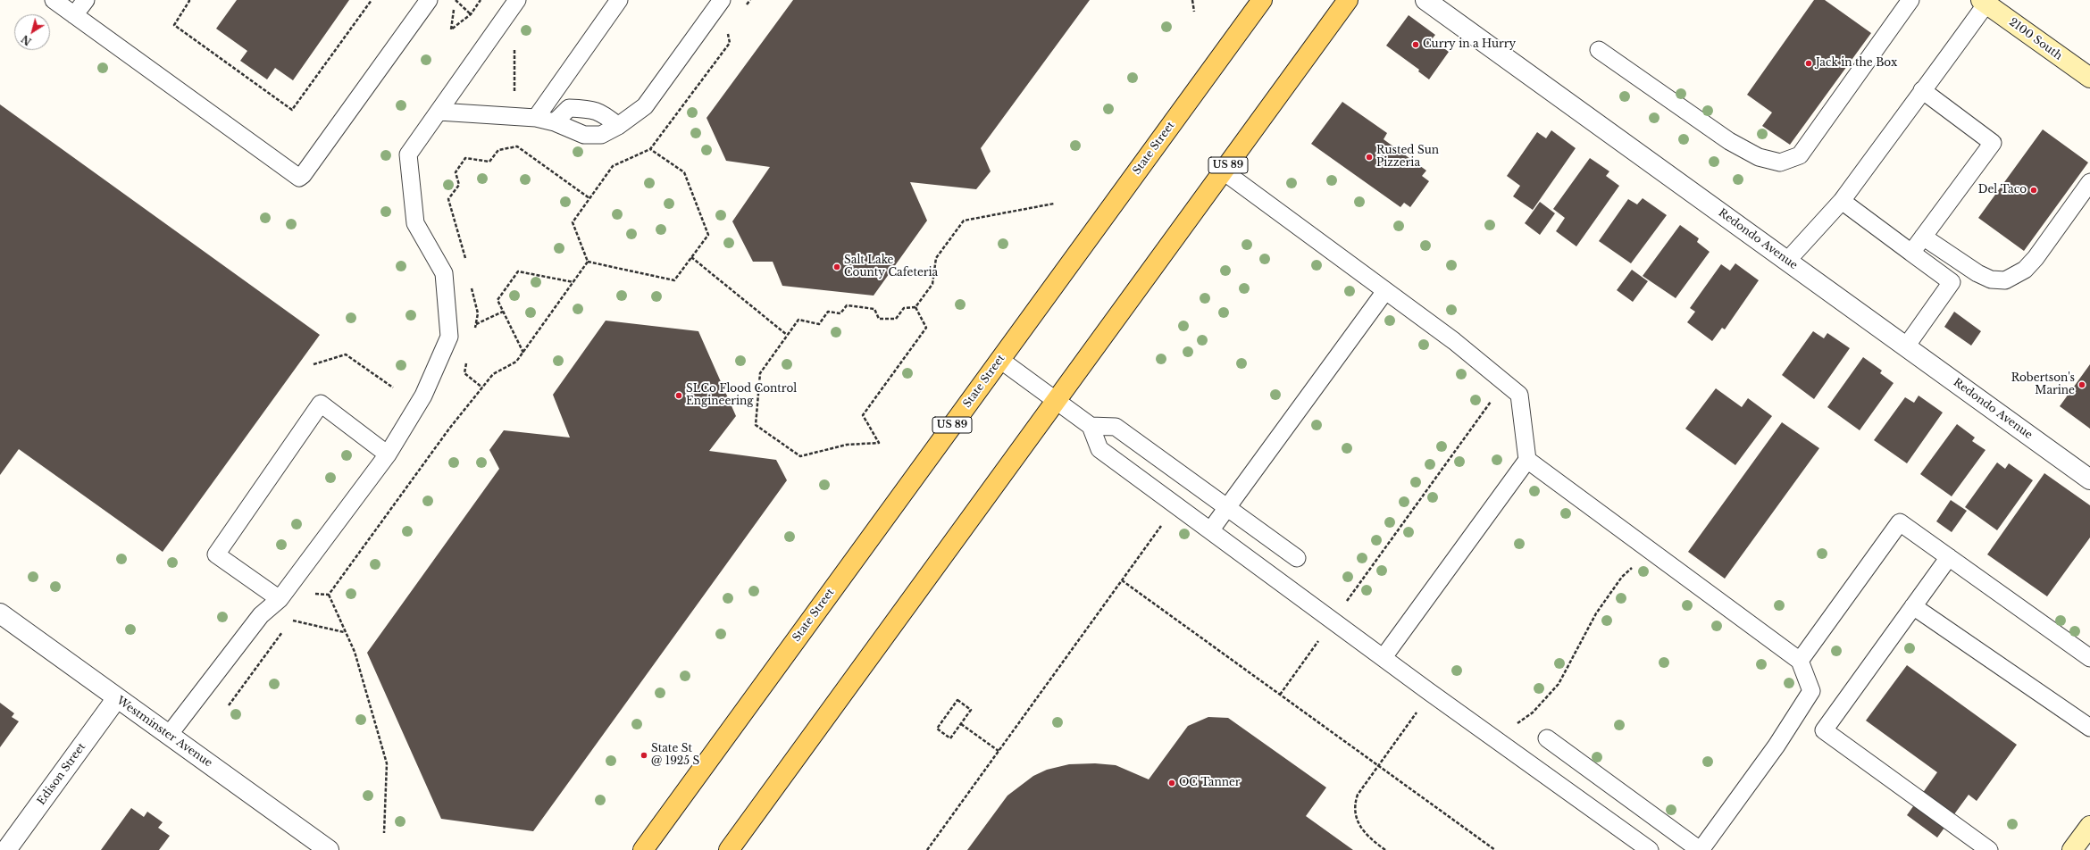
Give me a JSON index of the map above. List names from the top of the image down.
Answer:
{
  "streets": {
    "main road": ["2100 South", "State Street", "US 89"],
    "street": ["Redondo Avenue", "Westminster Avenue", "Edison Street"]
  },
  "crossings": [
    ["Westminster Avenue", "Edison Street"]
  ],
  "places": [
    "Curry in a Hurry",
    "Jack in the Box",
    "Rusted Sun Pizzeria",
    "Del Taco",
    "Salt Lake County Cafeteria",
    "Robertson's Marine",
    "SLCo Flood Control Engineering",
    "State St @ 1925 S",
    "OC Tanner"
  ],
  "north": "bottom left"
}
